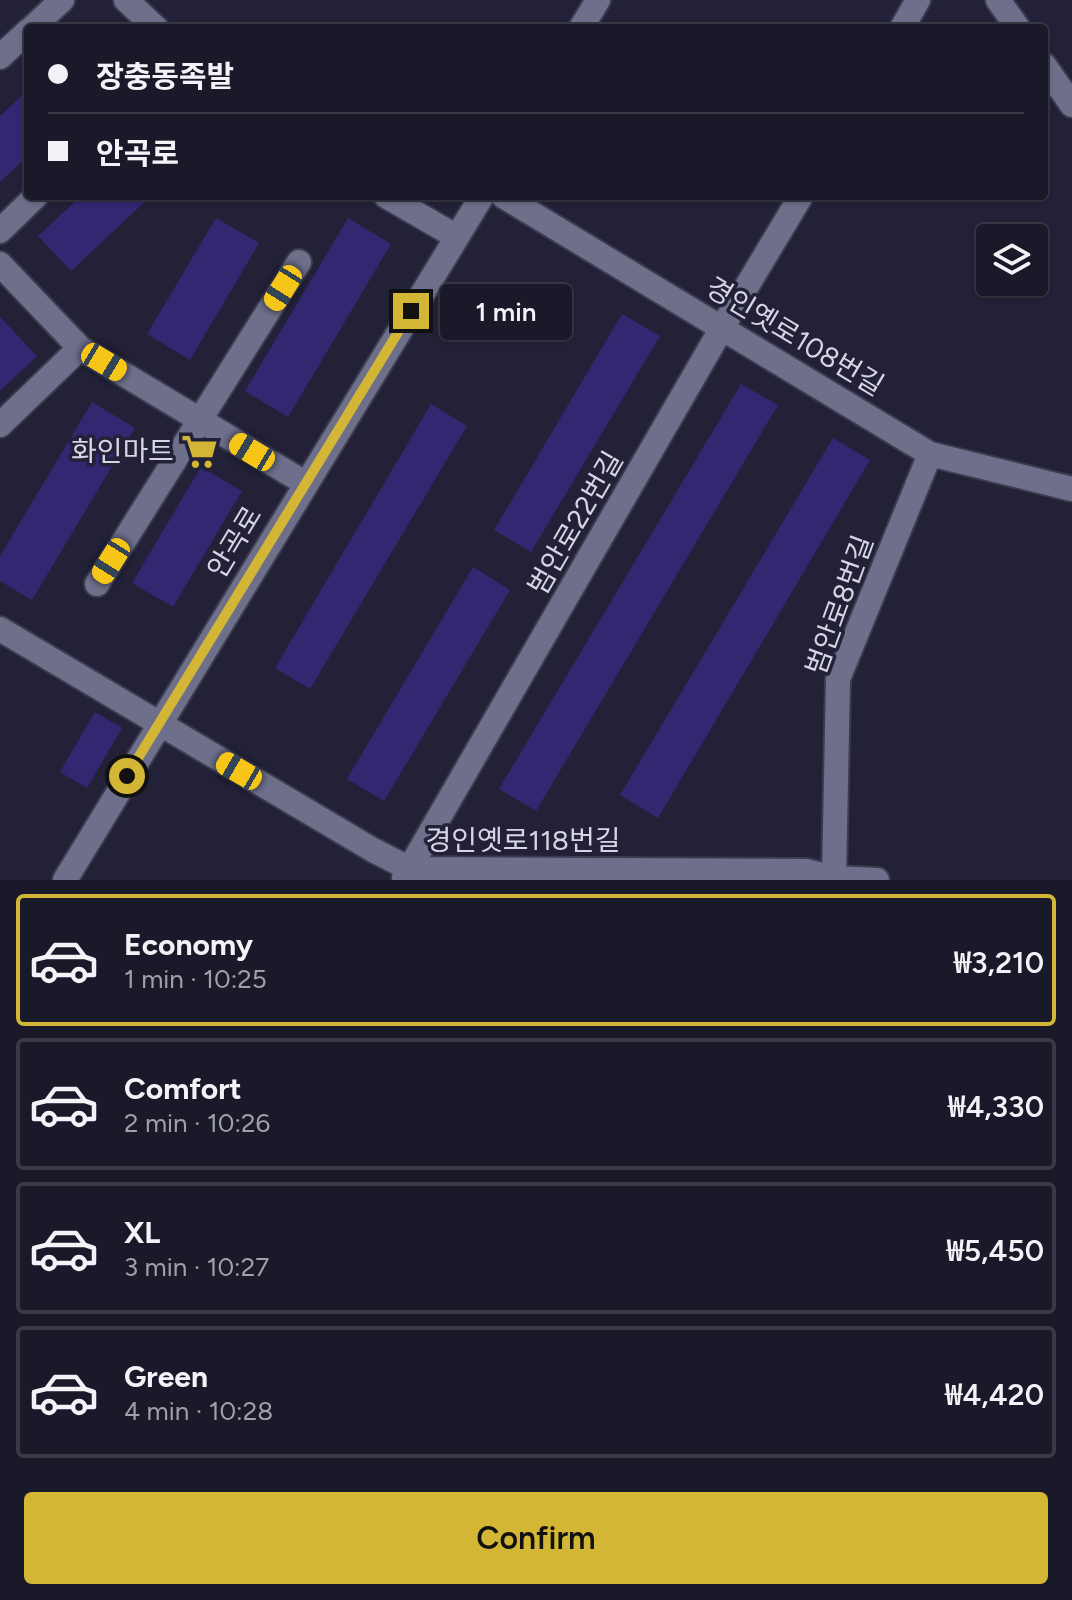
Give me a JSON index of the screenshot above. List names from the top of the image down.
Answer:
{
  "streets": {
    "street": [
      "경인옛로108번길",
      "범안로22번길",
      "안곡로",
      "범안로8번길",
      "경인옛로118번길"
    ]
  },
  "crossings": [
    ["경인옛로108번길", "범안로22번길"],
    ["경인옛로108번길", "범안로8번길"],
    ["범안로22번길", "경인옛로118번길"],
    ["안곡로", "경인옛로118번길"],
    ["범안로8번길", "경인옛로118번길"]
  ],
  "places": {
    "supermarket": ["화인마트"]
  },
  "page": {
    "banner": ["장충동족발", "안곡로"],
    "bubble": "1 min",
    "list": [
      {
        "name": "Economy",
        "note": "1 min · 10:25",
        "value": "₩3,210"
      },
      {
        "name": "Comfort",
        "note": "2 min · 10:26",
        "value": "₩4,330"
      },
      {
        "name": "XL",
        "note": "3 min · 10:27",
        "value": "₩5,450"
      },
      {
        "name": "Green",
        "note": "4 min · 10:28",
        "value": "₩4,420"
      }
    ],
    "buttons": "Confirm"
  }
}
